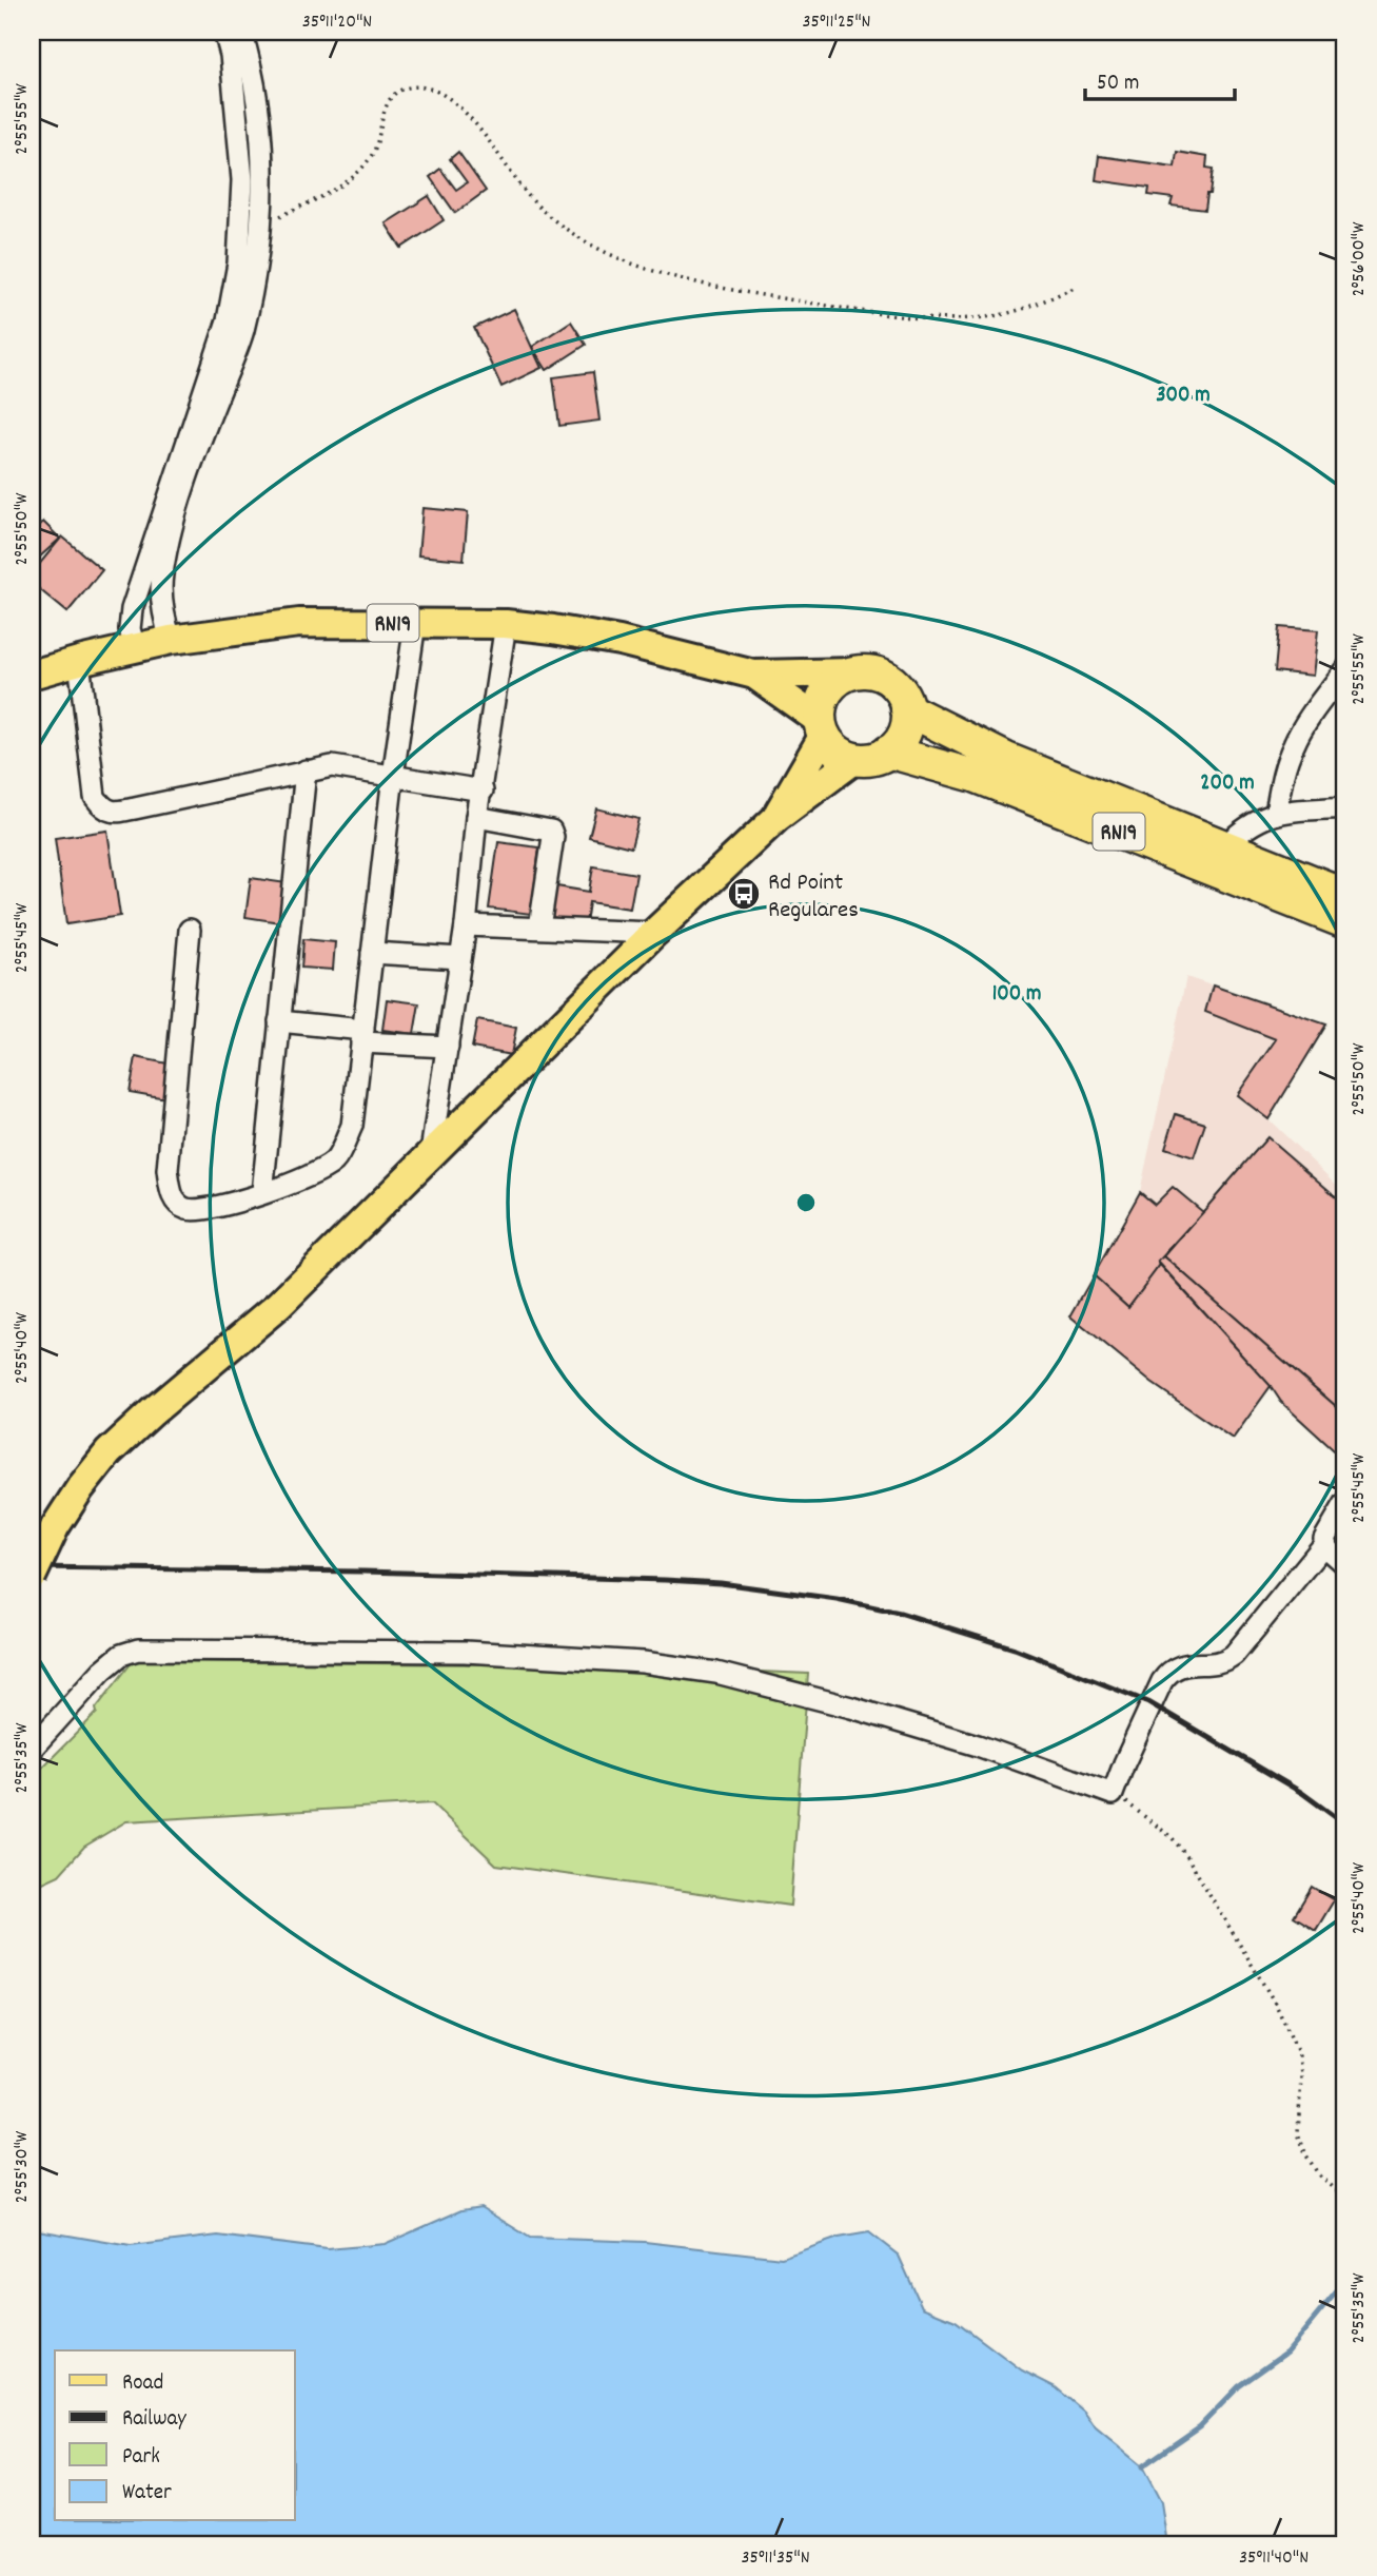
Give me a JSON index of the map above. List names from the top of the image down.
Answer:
{
  "streets": {
    "highway": ["RN19"]
  },
  "places": {
    "bus stop": ["Rd Point Regulares"]
  },
  "legend": [
    "Road",
    "Railway",
    "Park",
    "Water"
  ],
  "scale_bar": "50 m",
  "coordinates": [
    "35°11'20\"N",
    "35°11'25\"N",
    "2°55'55\"W",
    "2°56'00\"W",
    "2°55'50\"W",
    "2°55'45\"W",
    "2°55'40\"W",
    "2°55'35\"W",
    "2°55'30\"W",
    "35°11'35\"N",
    "35°11'40\"N"
  ],
  "rings": ["300 m", "200 m", "100 m"]
}
